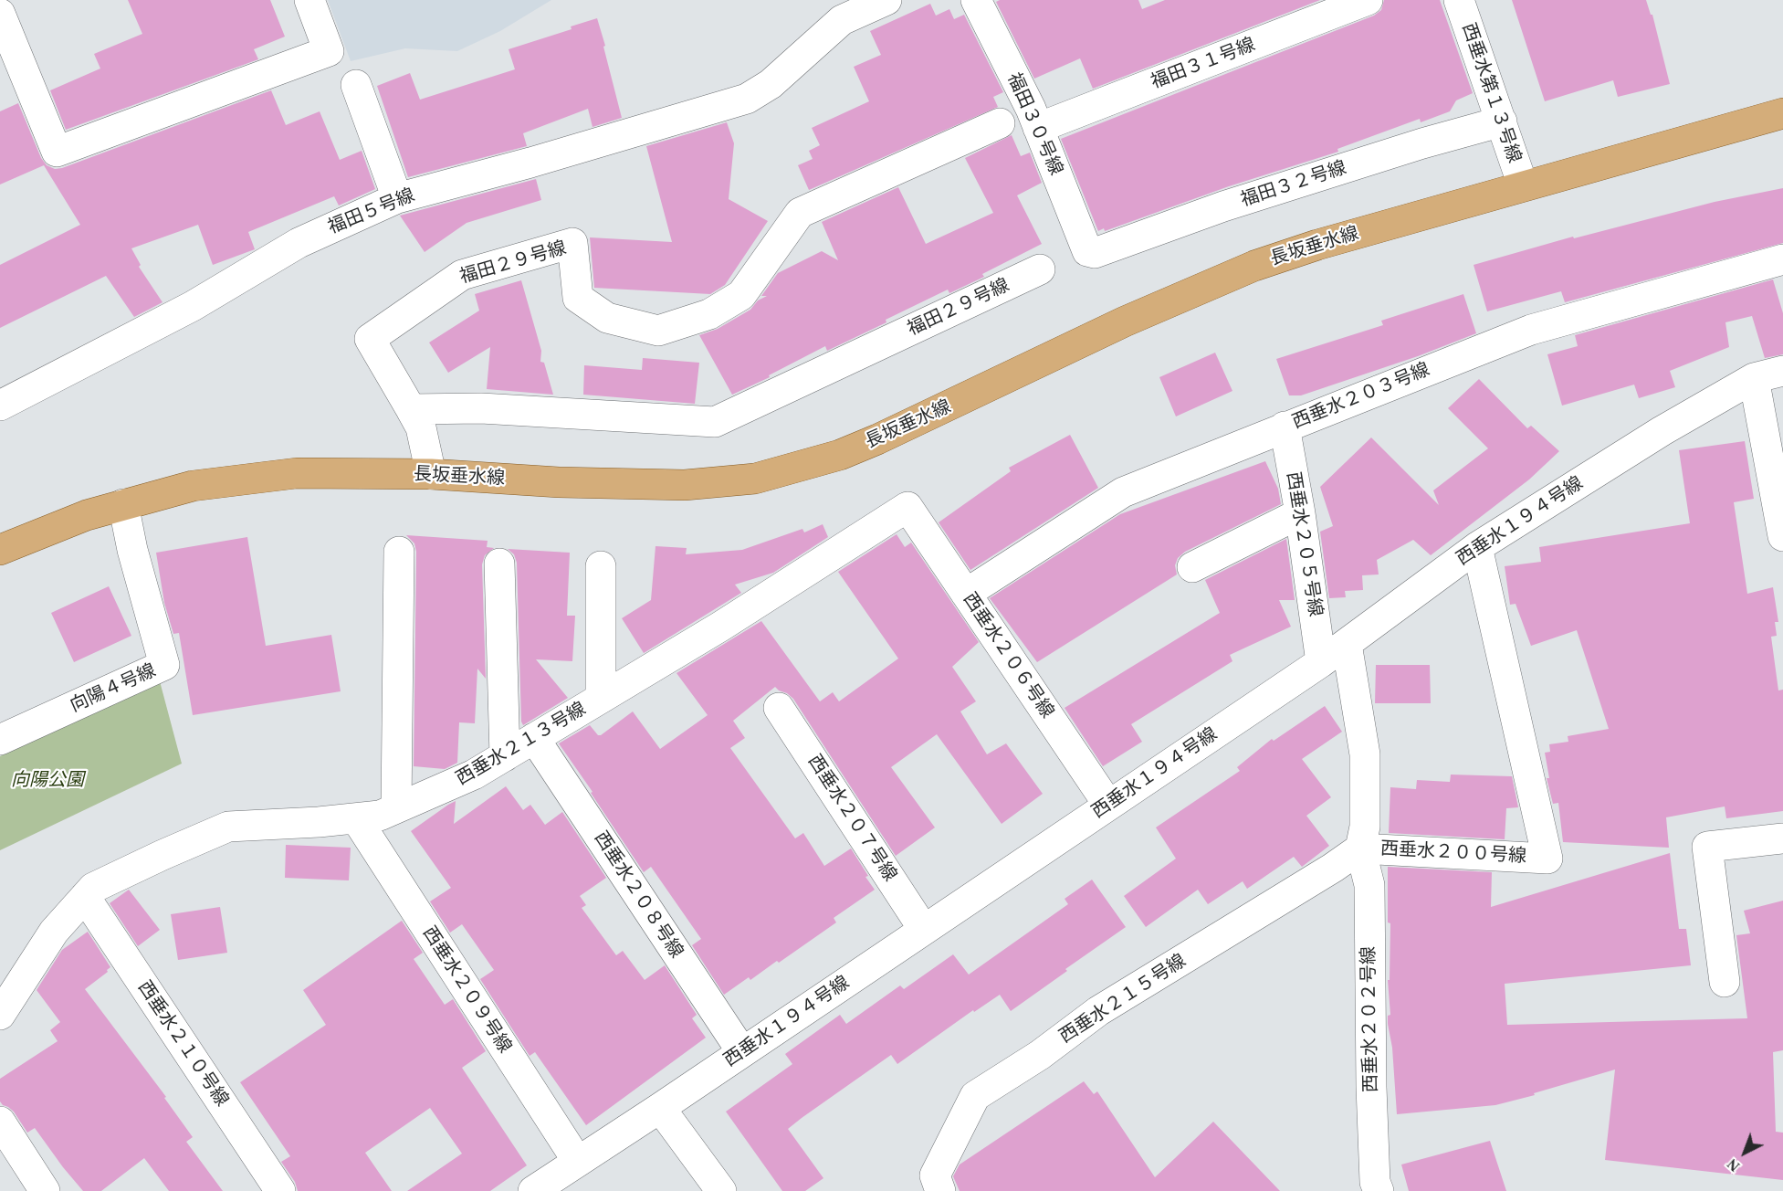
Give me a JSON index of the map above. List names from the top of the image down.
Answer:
{
  "streets": {
    "main road": ["長坂垂水線"],
    "street": [
      "福田３１号線",
      "西垂水第１３号線",
      "福田３０号線",
      "福田３２号線",
      "福田５号線",
      "福田２９号線",
      "西垂水２０３号線",
      "西垂水１９４号線",
      "西垂水２０５号線",
      "西垂水２０６号線",
      "向陽４号線",
      "西垂水２１３号線",
      "西垂水２０７号線",
      "西垂水２００号線",
      "西垂水２０８号線",
      "西垂水２０９号線",
      "西垂水２１５号線",
      "西垂水２０２号線",
      "西垂水２１０号線"
    ]
  },
  "crossings": [
    ["福田３１号線", "福田３０号線"],
    ["西垂水第１３号線", "福田３２号線"],
    ["西垂水第１３号線", "長坂垂水線"],
    ["福田３０号線", "福田３２号線"],
    ["長坂垂水線", "向陽４号線"],
    ["西垂水２０３号線", "西垂水２０５号線"],
    ["西垂水２０３号線", "西垂水２０６号線"],
    ["西垂水１９４号線", "西垂水２０５号線"],
    ["西垂水１９４号線", "西垂水２０６号線"],
    ["西垂水１９４号線", "西垂水２０７号線"],
    ["西垂水１９４号線", "西垂水２００号線"],
    ["西垂水１９４号線", "西垂水２０８号線"],
    ["西垂水１９４号線", "西垂水２０９号線"],
    ["西垂水２０６号線", "西垂水２１３号線"],
    ["西垂水２１３号線", "西垂水２０８号線"],
    ["西垂水２１３号線", "西垂水２０９号線"],
    ["西垂水２１３号線", "西垂水２１０号線"],
    ["西垂水２００号線", "西垂水２１５号線"],
    ["西垂水２００号線", "西垂水２０２号線"],
    ["西垂水２１５号線", "西垂水２０２号線"]
  ],
  "parks": ["向陽公園"],
  "north": "bottom left"
}
